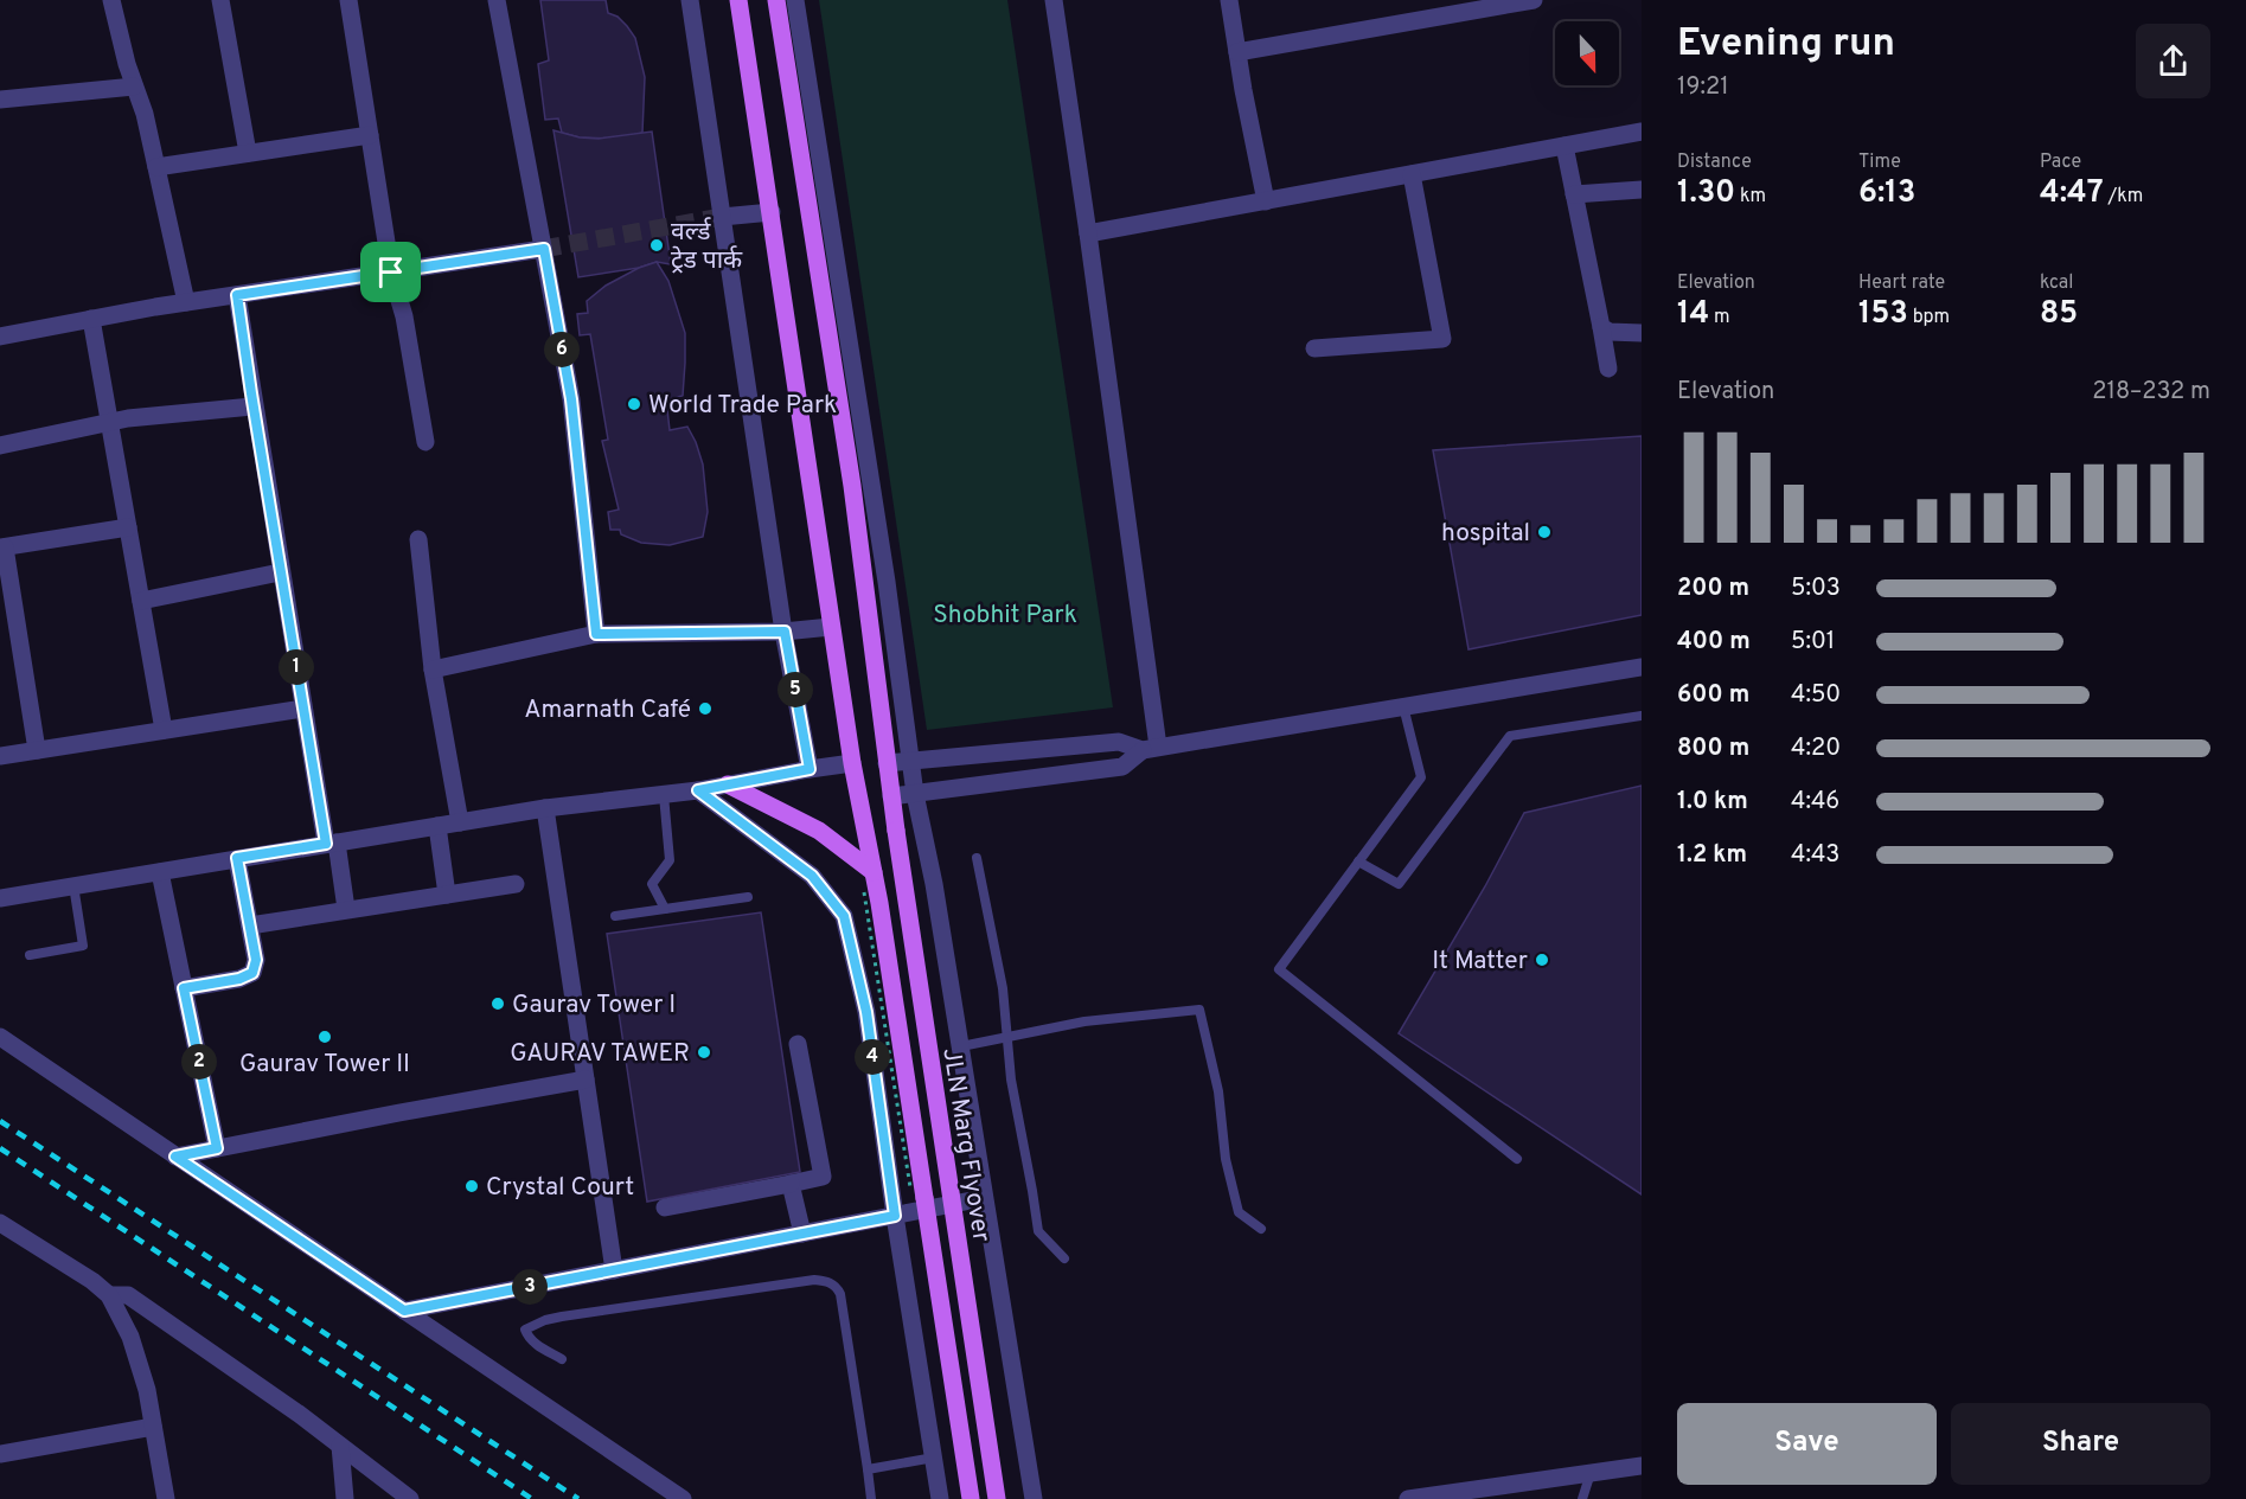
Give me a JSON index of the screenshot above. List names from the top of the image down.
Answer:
{
  "streets": {
    "main road": ["JLN Marg Flyover"]
  },
  "parks": ["Shobhit Park"],
  "places": [
    "वर्ल्ड ट्रेड पार्क",
    "World Trade Park",
    "hospital",
    "Amarnath Café",
    "It Matter",
    "Gaurav Tower I",
    "Gaurav Tower II",
    "GAURAV TAWER",
    "Crystal Court"
  ],
  "north": "bottom",
  "page": {
    "heading": ["Evening run", "19:21"],
    "stats": [
      ["Distance", "1.30 km"],
      ["Time", "6:13"],
      ["Pace", "4:47 /km"],
      ["Elevation", "14 m"],
      ["Heart rate", "153 bpm"],
      ["kcal", "85"]
    ],
    "pins": [
      "6",
      "1",
      "5",
      "4",
      "2",
      "3"
    ],
    "chart": ["Elevation", "218–232 m"],
    "list": [
      {
        "name": "200 m",
        "note": "5:03"
      },
      {
        "name": "400 m",
        "note": "5:01"
      },
      {
        "name": "600 m",
        "note": "4:50"
      },
      {
        "name": "800 m",
        "note": "4:20"
      },
      {
        "name": "1.0 km",
        "note": "4:46"
      },
      {
        "name": "1.2 km",
        "note": "4:43"
      }
    ],
    "buttons": ["Save", "Share"]
  }
}
